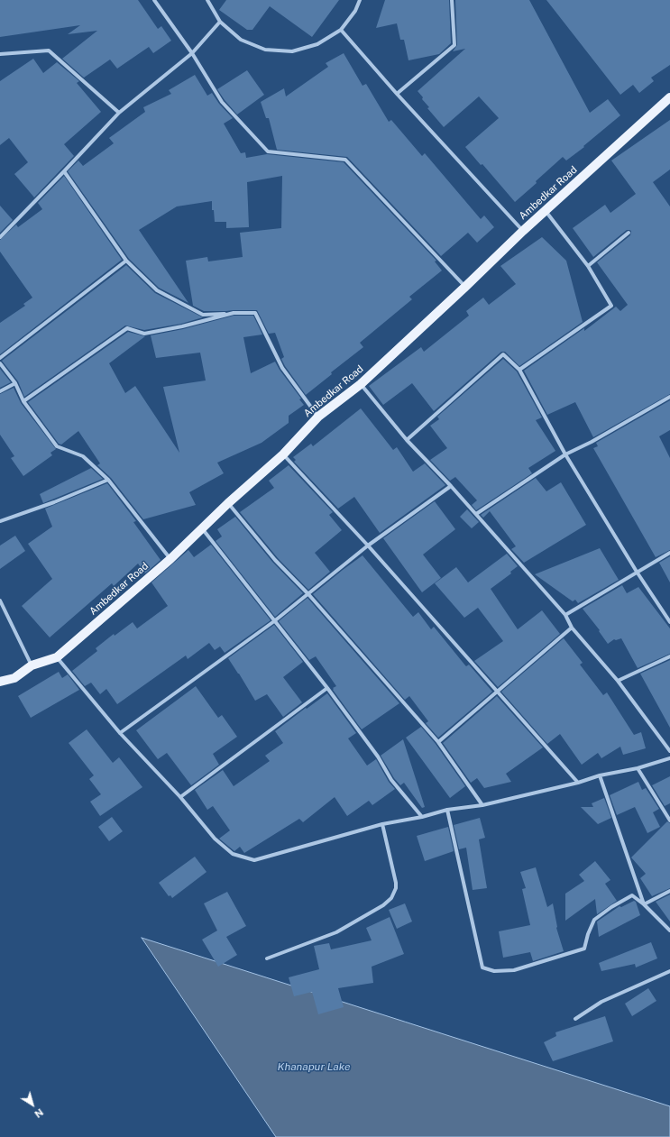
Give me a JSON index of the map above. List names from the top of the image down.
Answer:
{
  "streets": {
    "main road": ["Ambedkar Road"]
  },
  "water": ["Khanapur Lake"],
  "north": "bottom right"
}
